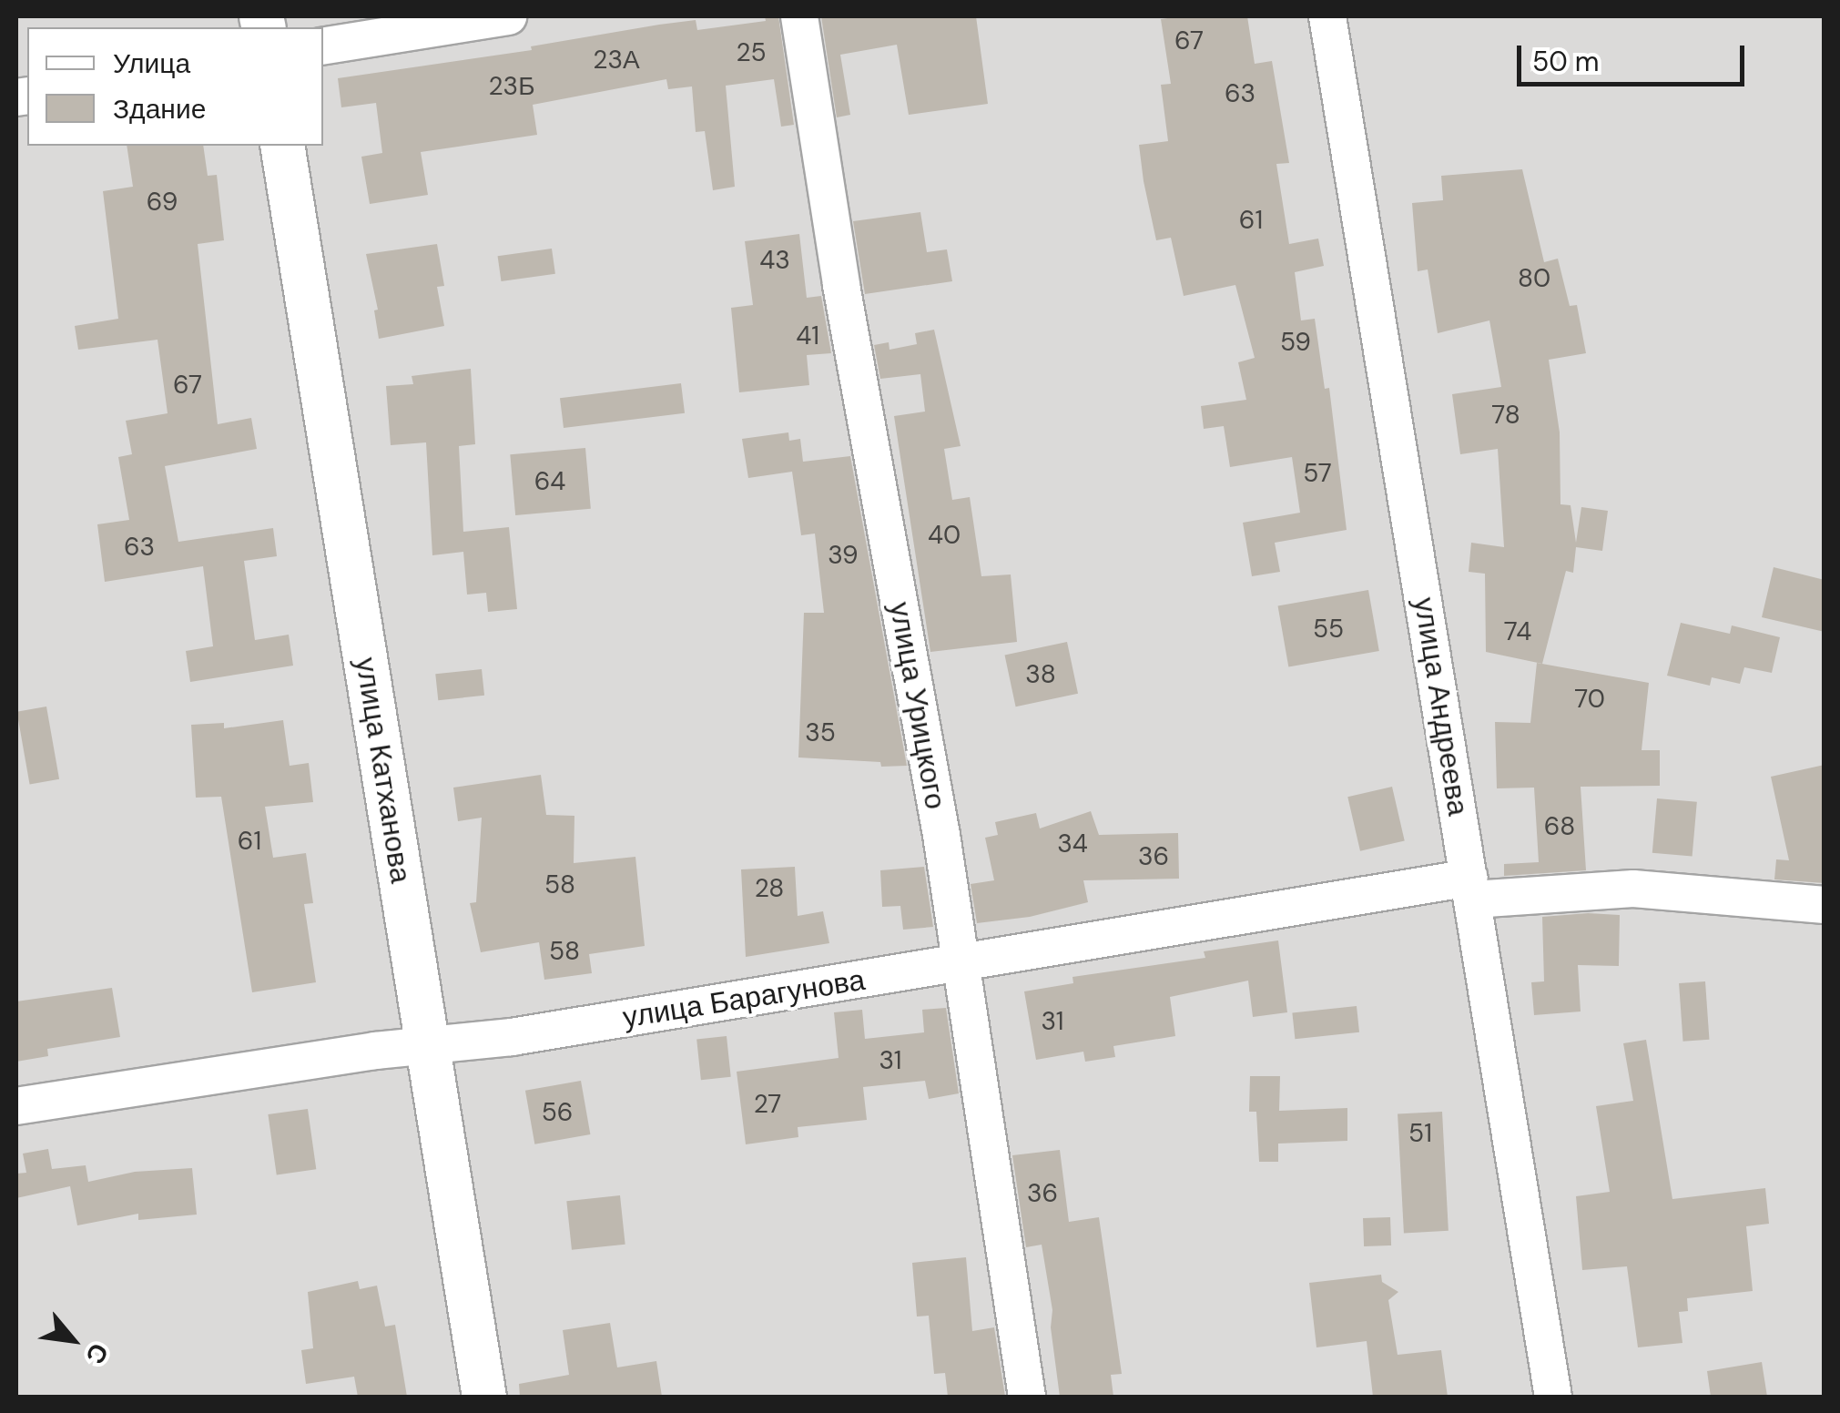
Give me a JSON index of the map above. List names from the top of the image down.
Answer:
{
  "streets": {
    "street": [
      "улица Урицкого",
      "улица Андреева",
      "улица Катханова",
      "улица Барагунова"
    ]
  },
  "crossings": [
    ["улица Урицкого", "улица Барагунова"],
    ["улица Андреева", "улица Барагунова"],
    ["улица Катханова", "улица Барагунова"]
  ],
  "house_numbers": [
    "67",
    "25",
    "23А",
    "23Б",
    "63",
    "69",
    "61",
    "43",
    "80",
    "41",
    "59",
    "67",
    "78",
    "57",
    "64",
    "40",
    "63",
    "39",
    "55",
    "74",
    "38",
    "70",
    "35",
    "68",
    "61",
    "34",
    "36",
    "58",
    "28",
    "58",
    "31",
    "31",
    "27",
    "56",
    "51",
    "36"
  ],
  "legend": ["Улица", "Здание"],
  "scale_bar": "50 m",
  "north": "bottom right"
}
